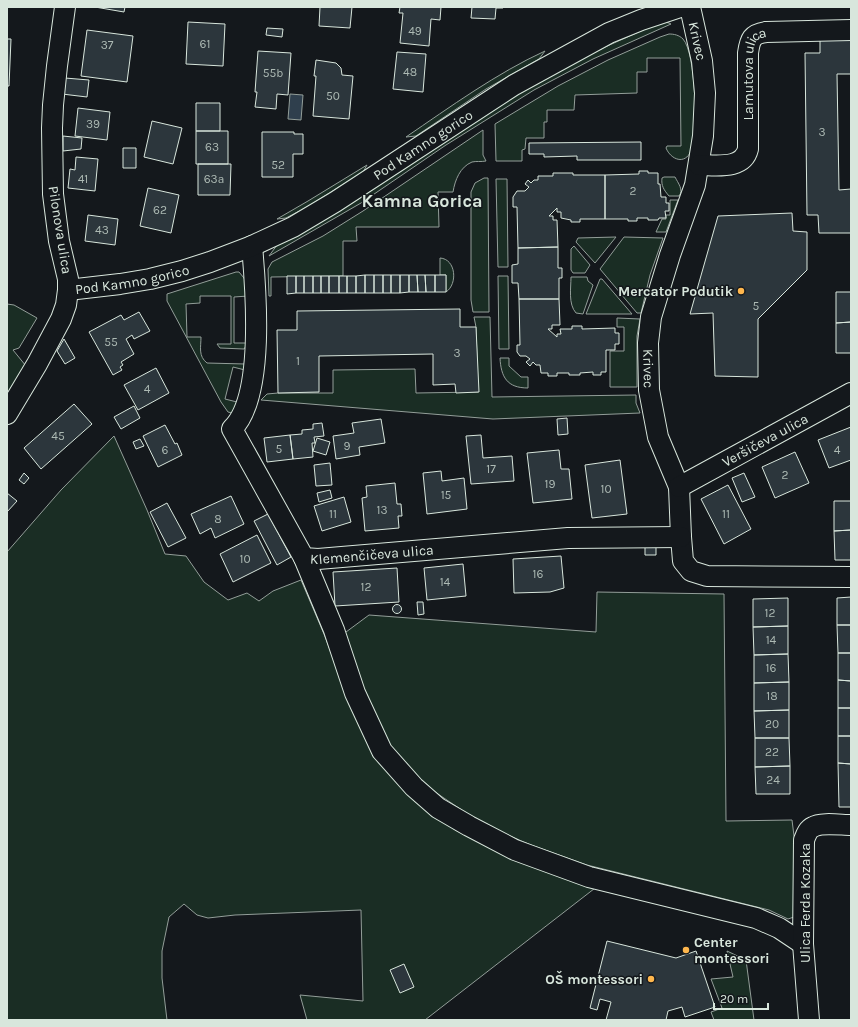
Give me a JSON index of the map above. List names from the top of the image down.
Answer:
{
  "streets": {
    "street": [
      "Krivec",
      "Lamutova ulica",
      "Pod Kamno gorico",
      "Pilonova ulica",
      "Veršičeva ulica",
      "Klemenčičeva ulica",
      "Ulica Ferda Kozaka"
    ]
  },
  "crossings": [
    ["Krivec", "Lamutova ulica"],
    ["Krivec", "Veršičeva ulica"],
    ["Krivec", "Klemenčičeva ulica"],
    ["Pod Kamno gorico", "Pilonova ulica"],
    ["Pod Kamno gorico", "Klemenčičeva ulica"]
  ],
  "districts": ["Kamna Gorica"],
  "places": ["Mercator Podutik", "Center montessori", "OŠ montessori"],
  "house_numbers": [
    "49",
    "61",
    "37",
    "48",
    "55b",
    "50",
    "39",
    "3",
    "63",
    "52",
    "41",
    "63a",
    "2",
    "62",
    "43",
    "5",
    "55",
    "3",
    "1",
    "4",
    "45",
    "9",
    "5",
    "6",
    "4",
    "17",
    "2",
    "19",
    "10",
    "15",
    "13",
    "11",
    "11",
    "8",
    "10",
    "16",
    "14",
    "12",
    "12",
    "14",
    "16",
    "18",
    "20",
    "22",
    "24"
  ],
  "scale_bar": "20 m"
}
